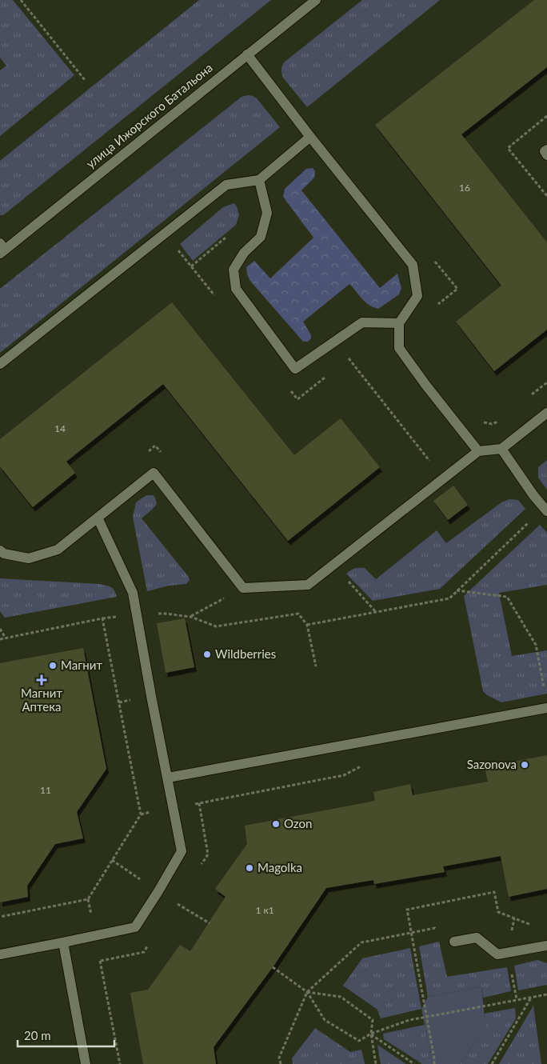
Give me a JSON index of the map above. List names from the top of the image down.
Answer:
{
  "streets": {
    "street": ["улица Ижорского Батальона"]
  },
  "places": {
    "other": [
      "Wildberries",
      "Магнит",
      "Sazonova",
      "Ozon",
      "Magolka"
    ],
    "health": ["Магнит Аптека"]
  },
  "house_numbers": [
    "16",
    "14",
    "11",
    "1 к1"
  ],
  "scale_bar": "20 m"
}
